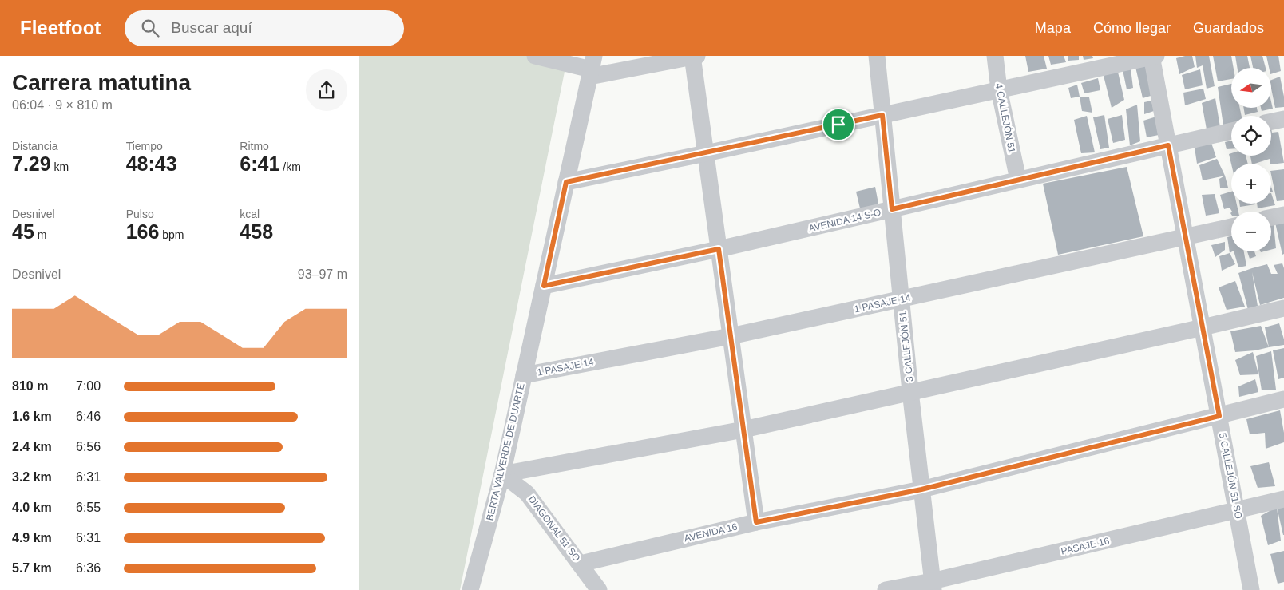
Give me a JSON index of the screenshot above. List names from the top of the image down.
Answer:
{
  "streets": {
    "street": [
      "4 CALLEJÓN 51",
      "AVENIDA 14 S-O",
      "1 PASAJE 14",
      "3 CALLEJÓN 51",
      "BERTA VALVERDE DE DUARTE",
      "5 CALLEJÓN 51 SO",
      "DIAGONAL 51 SO",
      "AVENIDA 16",
      "PASAJE 16"
    ]
  },
  "crossings": [
    ["4 CALLEJÓN 51", "AVENIDA 14 S-O"],
    ["AVENIDA 14 S-O", "3 CALLEJÓN 51"],
    ["AVENIDA 14 S-O", "BERTA VALVERDE DE DUARTE"],
    ["AVENIDA 14 S-O", "5 CALLEJÓN 51 SO"],
    ["1 PASAJE 14", "3 CALLEJÓN 51"],
    ["1 PASAJE 14", "BERTA VALVERDE DE DUARTE"],
    ["1 PASAJE 14", "5 CALLEJÓN 51 SO"],
    ["3 CALLEJÓN 51", "AVENIDA 16"],
    ["3 CALLEJÓN 51", "PASAJE 16"],
    ["BERTA VALVERDE DE DUARTE", "DIAGONAL 51 SO"],
    ["5 CALLEJÓN 51 SO", "AVENIDA 16"],
    ["5 CALLEJÓN 51 SO", "PASAJE 16"],
    ["DIAGONAL 51 SO", "AVENIDA 16"]
  ],
  "north": "left",
  "page": {
    "header": "Fleetfoot",
    "search": "Buscar aquí",
    "nav": ["Mapa", "Cómo llegar", "Guardados"],
    "heading": ["Carrera matutina", "06:04 · 9 × 810 m"],
    "map_buttons": ["+", "−"],
    "stats": [
      ["Distancia", "7.29 km"],
      ["Tiempo", "48:43"],
      ["Ritmo", "6:41 /km"],
      ["Desnivel", "45 m"],
      ["Pulso", "166 bpm"],
      ["kcal", "458"]
    ],
    "chart": ["Desnivel", "93–97 m"],
    "list": [
      {
        "name": "810 m",
        "note": "7:00"
      },
      {
        "name": "1.6 km",
        "note": "6:46"
      },
      {
        "name": "2.4 km",
        "note": "6:56"
      },
      {
        "name": "3.2 km",
        "note": "6:31"
      },
      {
        "name": "4.0 km",
        "note": "6:55"
      },
      {
        "name": "4.9 km",
        "note": "6:31"
      },
      {
        "name": "5.7 km",
        "note": "6:36"
      }
    ]
  }
}
